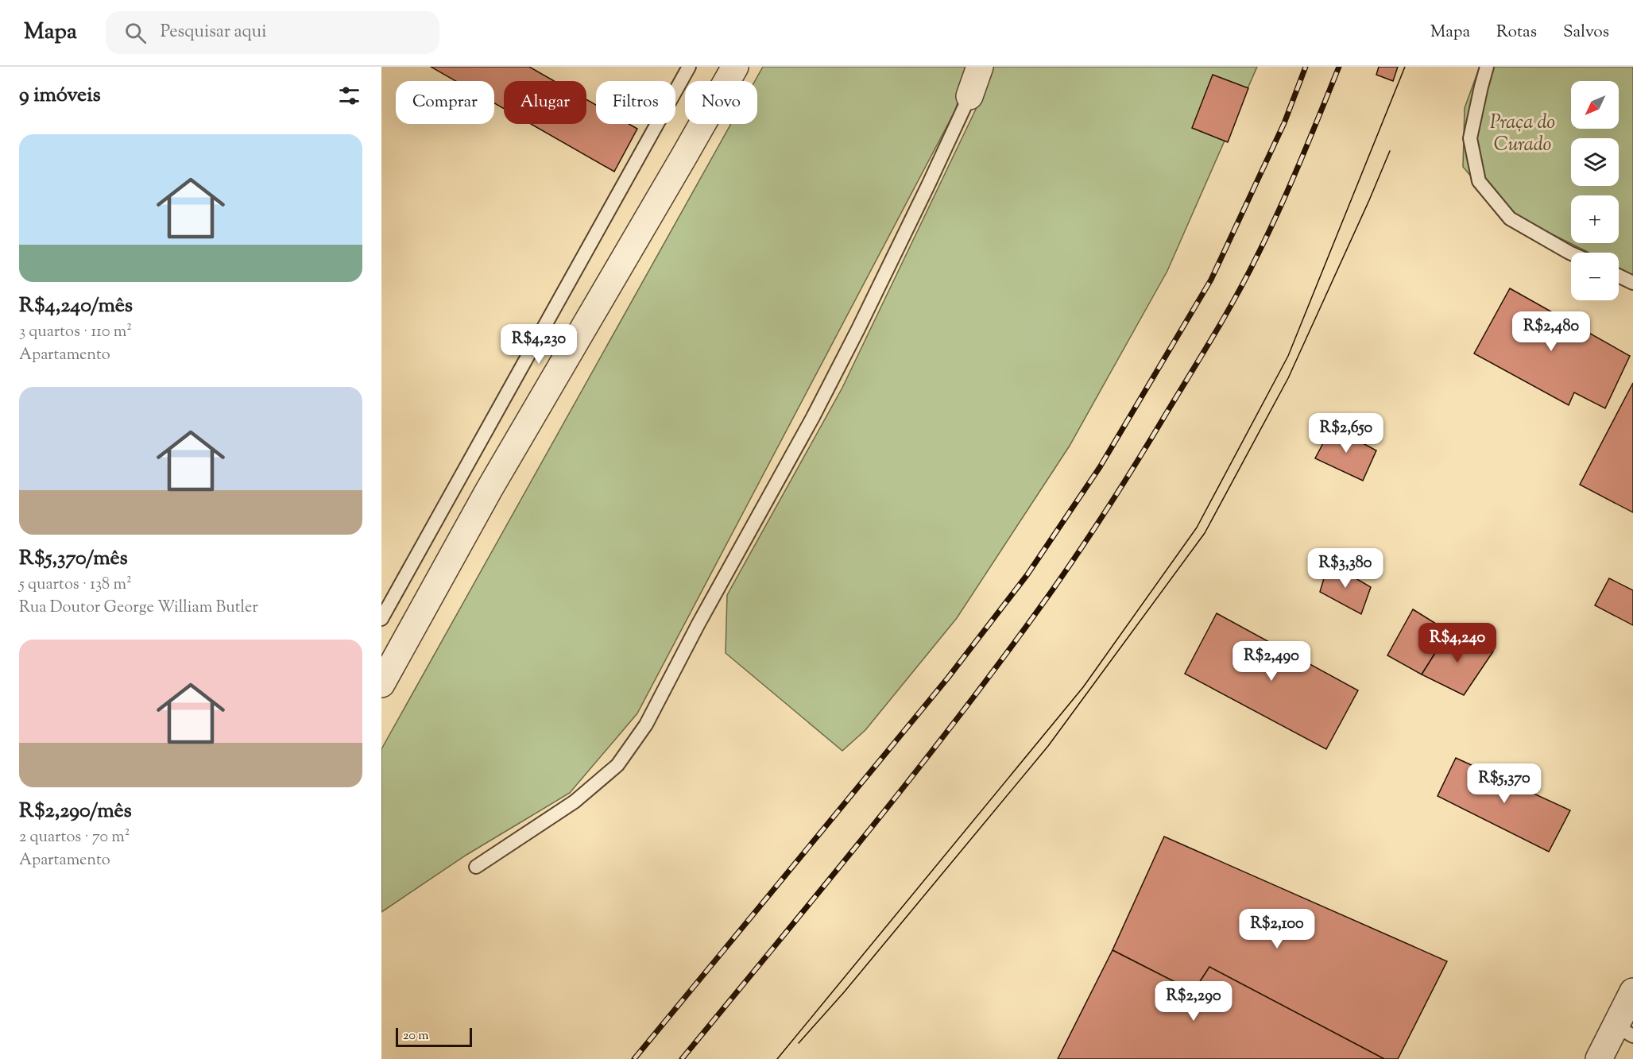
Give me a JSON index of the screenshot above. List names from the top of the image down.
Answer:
{
  "parks": ["Praça do Curado"],
  "scale_bar": "20 m",
  "north": "bottom left",
  "page": {
    "header": "Mapa",
    "search": "Pesquisar aqui",
    "nav": ["Mapa", "Rotas", "Salvos"],
    "heading": "9 imóveis",
    "map_buttons": ["+", "−"],
    "chip": [
      "Comprar",
      "Alugar",
      "Filtros",
      "Novo"
    ],
    "list": [
      {
        "name": "R$4,240/mês",
        "note": "3 quartos · 110 m² · Apartamento"
      },
      {
        "name": "R$5,370/mês",
        "note": "5 quartos · 138 m² · Rua Doutor George William Butler"
      },
      {
        "name": "R$2,290/mês",
        "note": "2 quartos · 70 m² · Apartamento"
      }
    ],
    "price": [
      "R$2,480",
      "R$4,230",
      "R$2,650",
      "R$3,380",
      "R$4,240",
      "R$2,490",
      "R$5,370",
      "R$2,100",
      "R$2,290"
    ],
    "scale": "20 m"
  }
}
